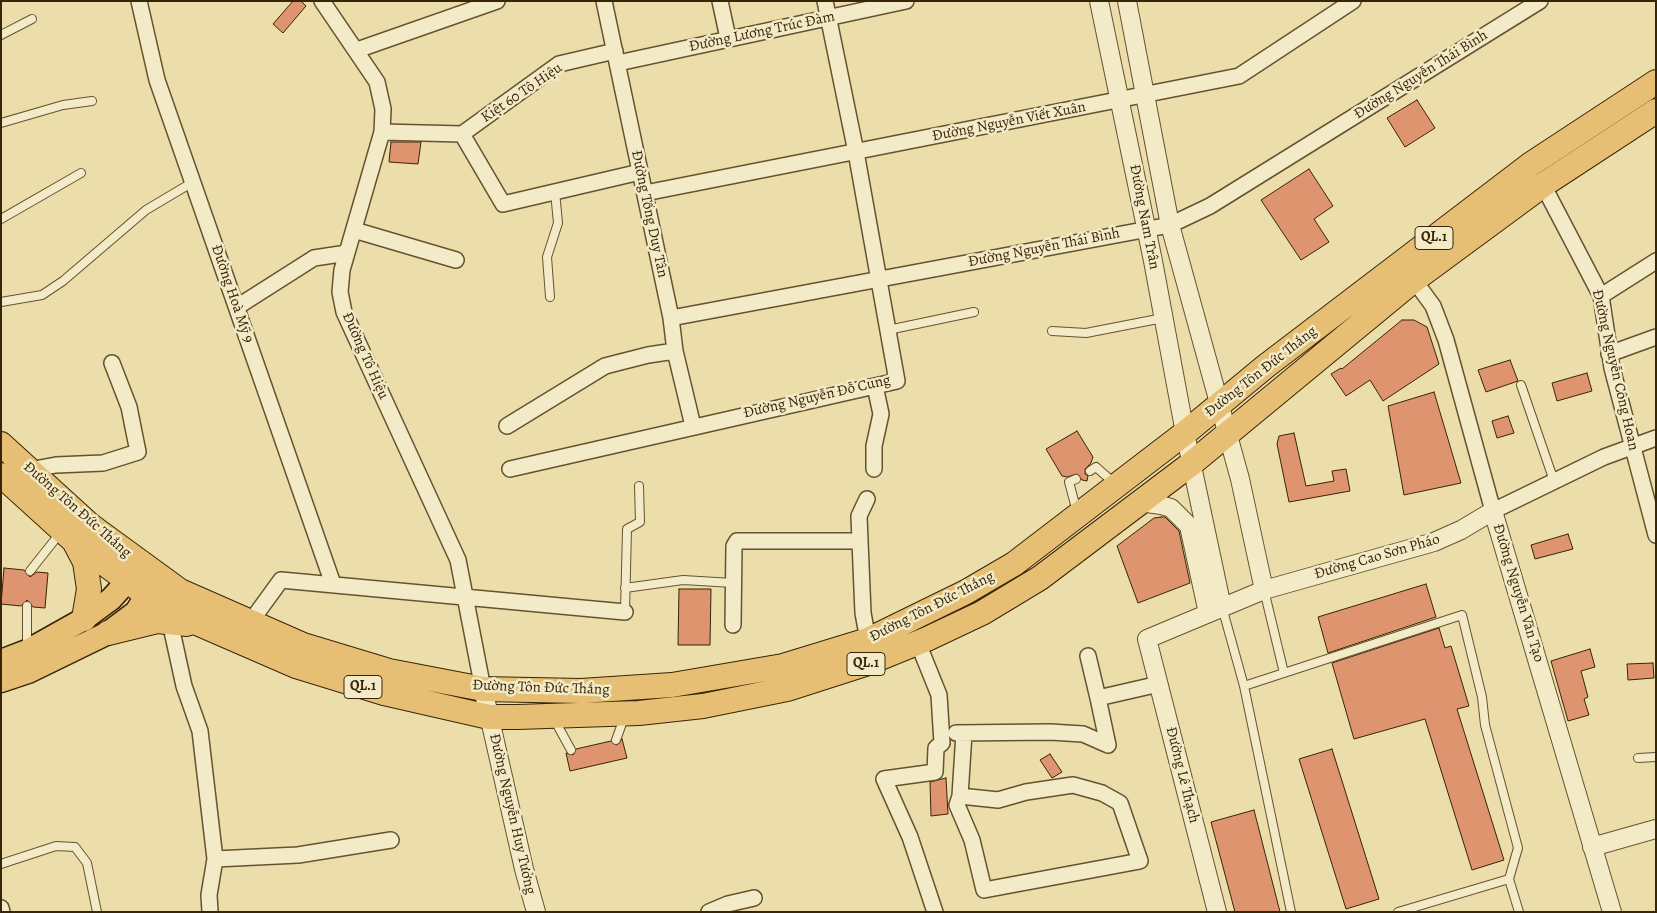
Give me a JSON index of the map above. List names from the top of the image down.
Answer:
{
  "streets": {
    "highway": ["QL.1", "Đường Tôn Đức Thắng"],
    "street": [
      "Đường Lương Trúc Đàm",
      "Đường Nguyễn Thái Bình",
      "Kiệt 60 Tô Hiệu",
      "Đường Nguyễn Viết Xuân",
      "Đường Tống Duy Tân",
      "Đường Nam Trân",
      "Đường Hoà Mỹ 9",
      "Đường Tô Hiệu",
      "Đường Nguyễn Công Hoan",
      "Đường Nguyễn Đỗ Cung",
      "Đường Cao Sơn Pháo",
      "Đường Nguyễn Văn Tạo",
      "Đường Lê Thạch",
      "Đường Nguyễn Huy Tưởng"
    ]
  },
  "crossings": [
    ["Đường Lương Trúc Đàm", "Kiệt 60 Tô Hiệu"],
    ["Đường Lương Trúc Đàm", "Đường Tống Duy Tân"],
    ["Đường Lương Trúc Đàm", "Đường Nguyễn Đỗ Cung"],
    ["Đường Nguyễn Thái Bình", "Đường Tống Duy Tân"],
    ["Đường Nguyễn Thái Bình", "Đường Nam Trân"],
    ["Đường Nguyễn Thái Bình", "Đường Nguyễn Đỗ Cung"],
    ["Kiệt 60 Tô Hiệu", "Đường Tống Duy Tân"],
    ["Đường Nguyễn Viết Xuân", "Đường Tống Duy Tân"],
    ["Đường Nguyễn Viết Xuân", "Đường Nam Trân"],
    ["Đường Nguyễn Viết Xuân", "Đường Nguyễn Đỗ Cung"],
    ["Đường Tống Duy Tân", "Đường Nguyễn Đỗ Cung"],
    ["Đường Nam Trân", "Đường Tôn Đức Thắng"],
    ["Đường Tô Hiệu", "Đường Tôn Đức Thắng"],
    ["Đường Tô Hiệu", "Đường Nguyễn Huy Tưởng"],
    ["Đường Nguyễn Công Hoan", "Đường Tôn Đức Thắng"],
    ["Đường Nguyễn Công Hoan", "Đường Cao Sơn Pháo"],
    ["Đường Tôn Đức Thắng", "Đường Nguyễn Văn Tạo"],
    ["Đường Tôn Đức Thắng", "Đường Nguyễn Huy Tưởng"],
    ["Đường Cao Sơn Pháo", "Đường Nguyễn Văn Tạo"],
    ["Đường Cao Sơn Pháo", "Đường Lê Thạch"]
  ]
}
